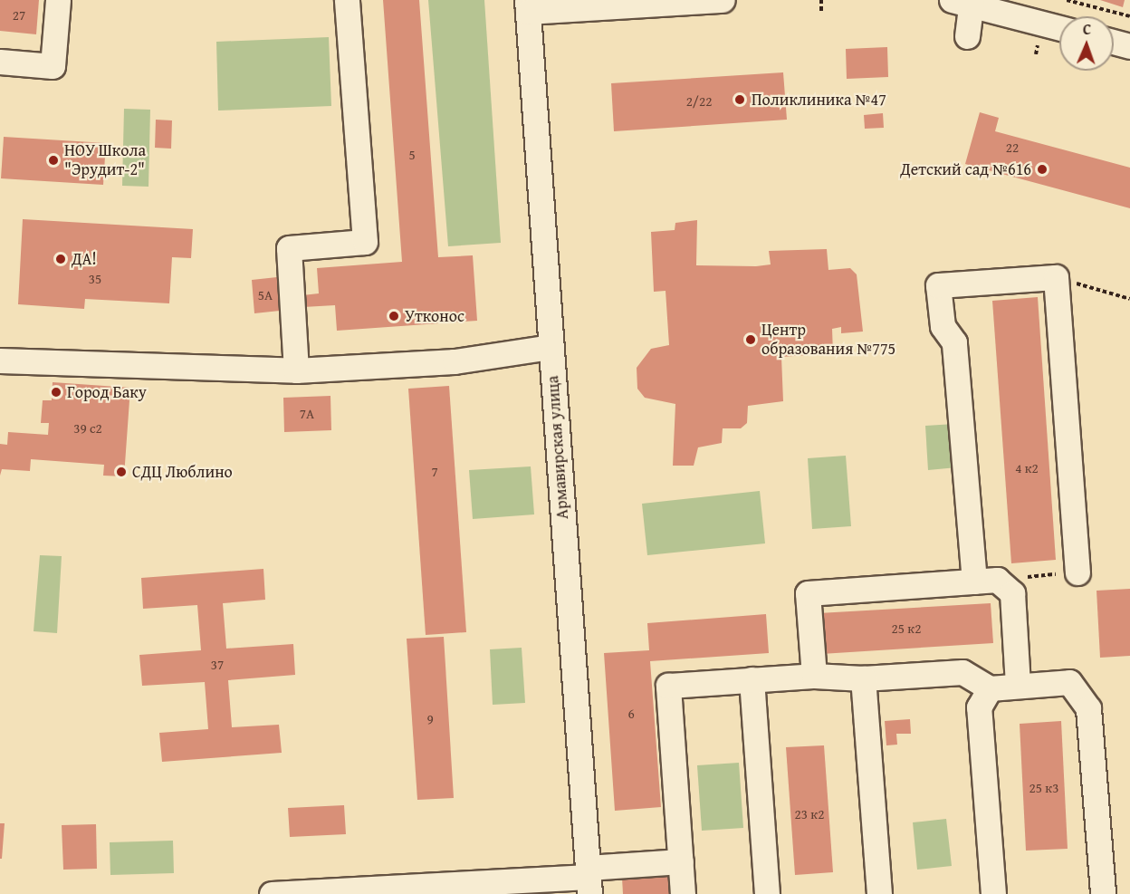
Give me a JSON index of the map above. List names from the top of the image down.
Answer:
{
  "streets": {
    "street": ["Армавирская улица"]
  },
  "places": [
    "Поликлиника №47",
    "НОУ Школа \"Эрудит-2\"",
    "Детский сад №616",
    "ДА!",
    "Утконос",
    "Центр образования №775",
    "Город Баку",
    "СДЦ Люблино"
  ],
  "house_numbers": [
    "27",
    "2/22",
    "22",
    "5",
    "35",
    "5А",
    "7А",
    "39 с2",
    "4 к2",
    "7",
    "25 к2",
    "37",
    "6",
    "9",
    "25 к3",
    "23 к2"
  ],
  "north": "top"
}
